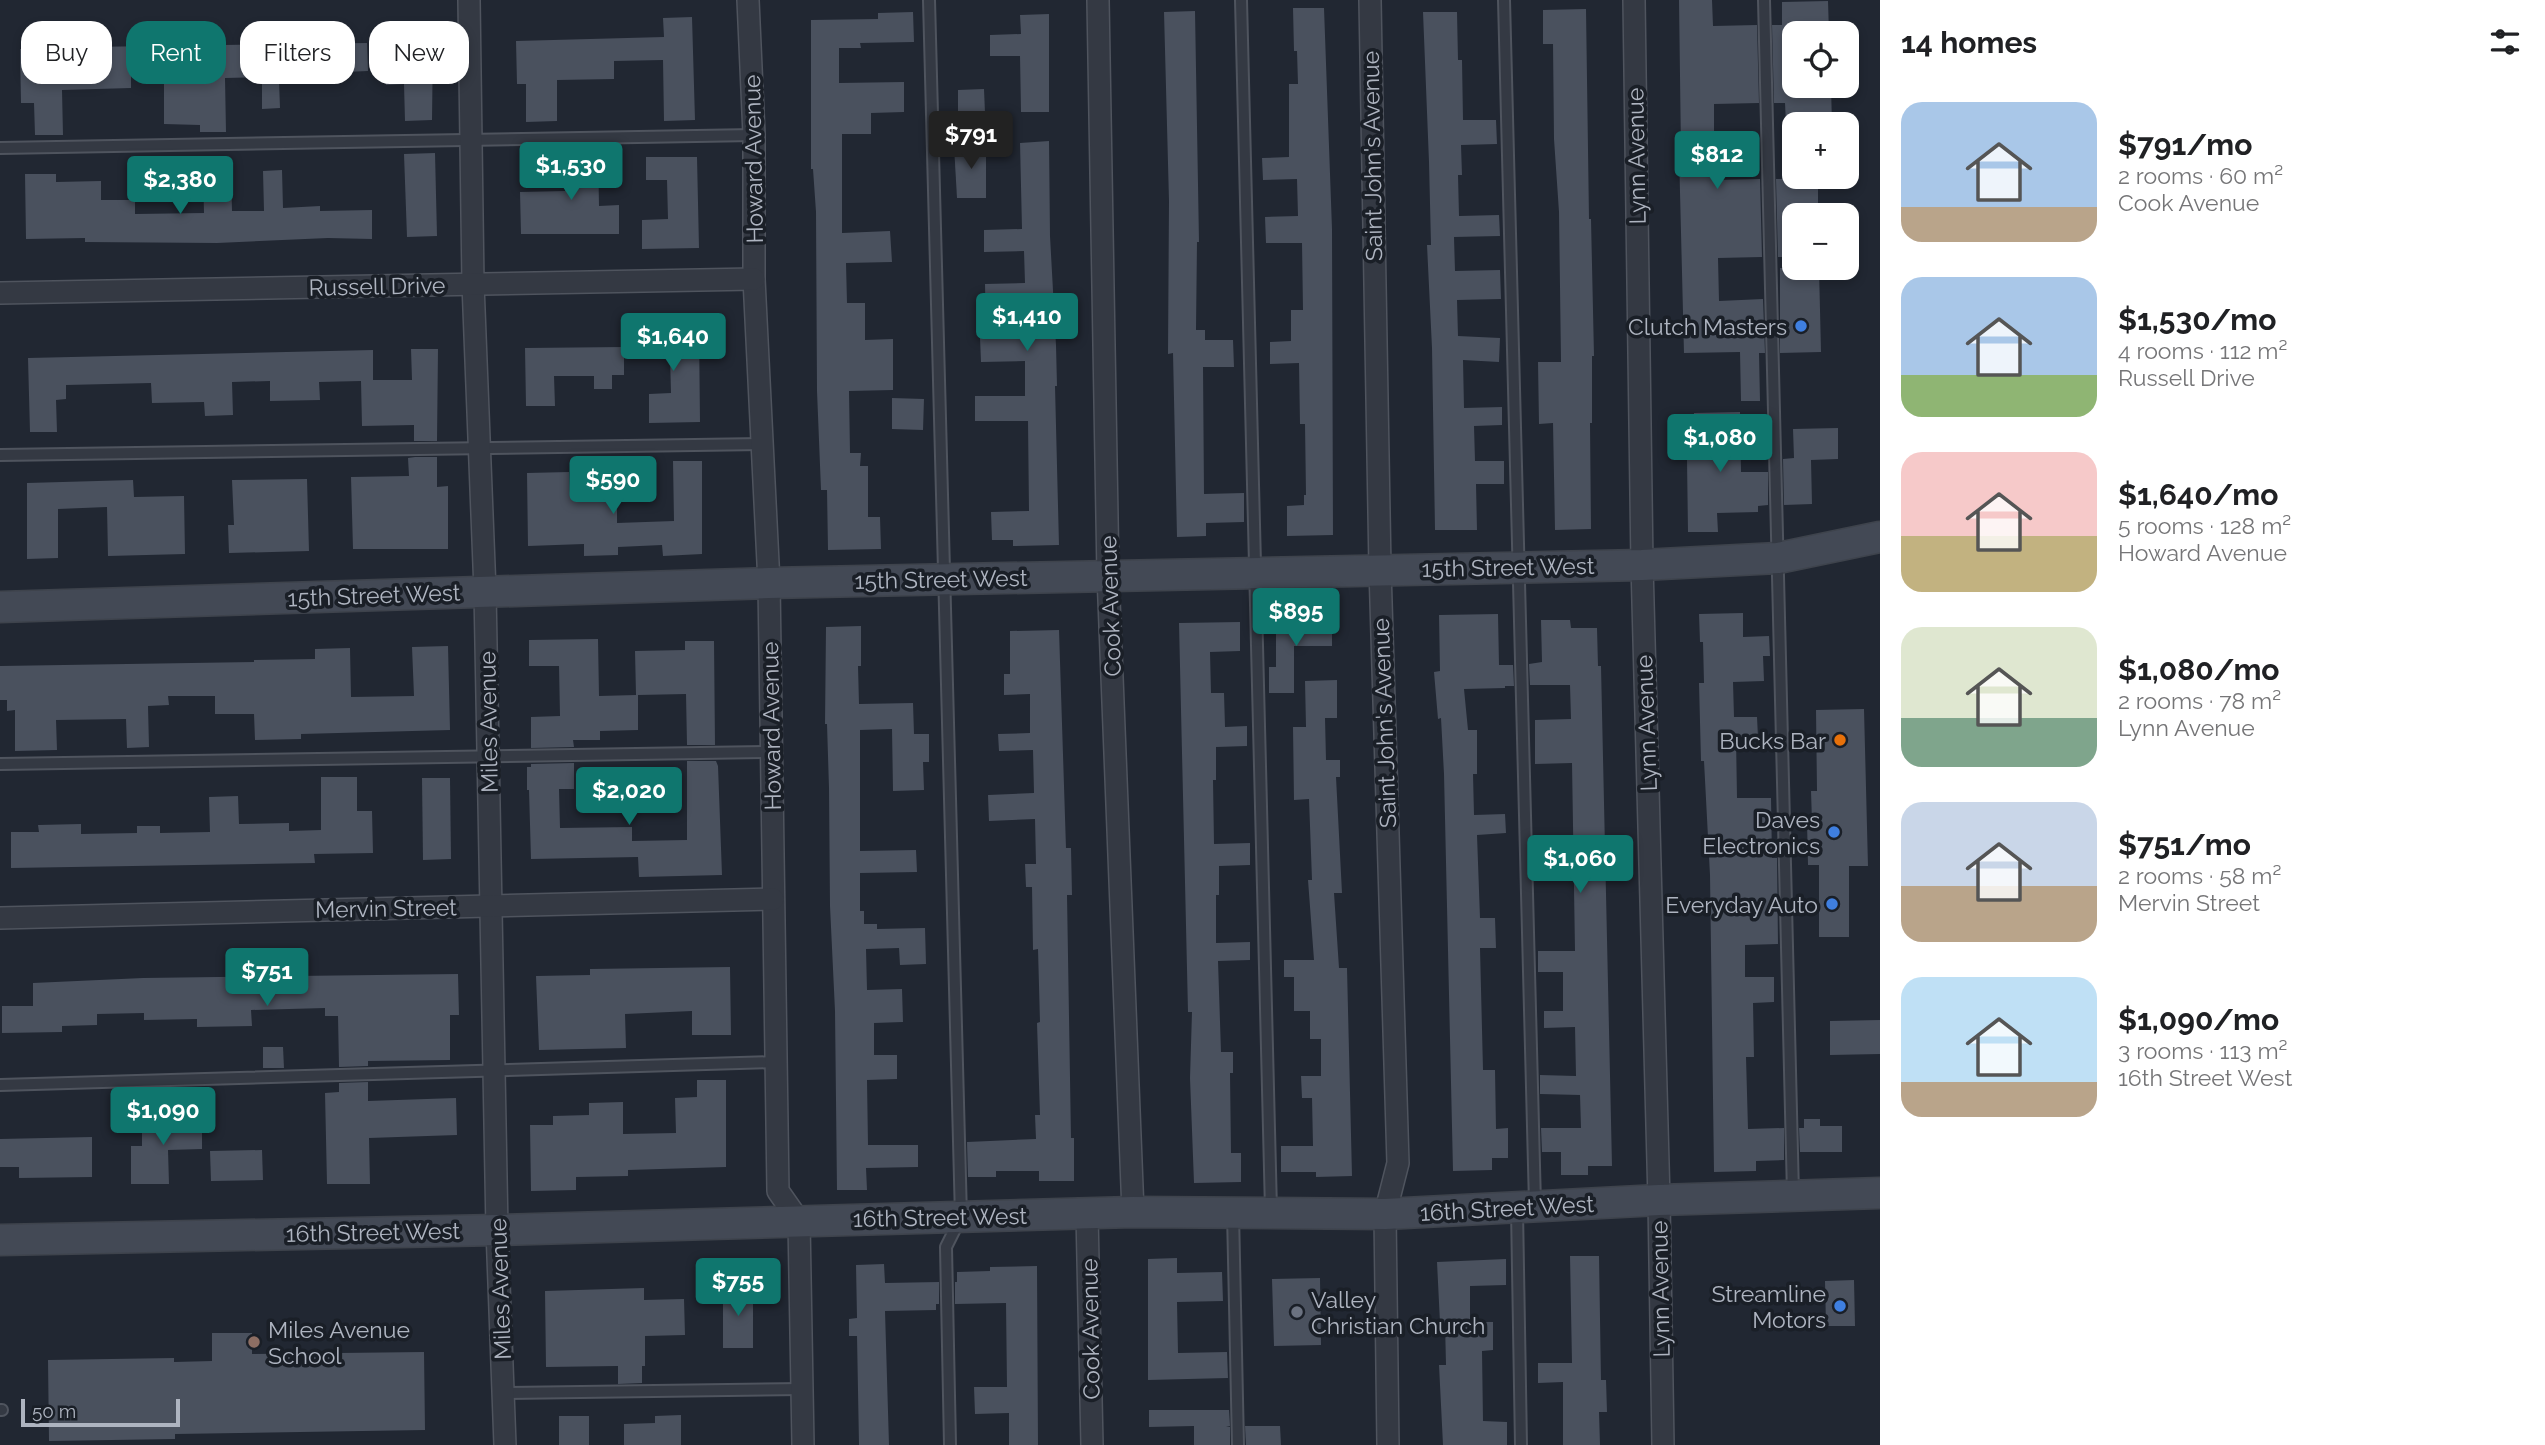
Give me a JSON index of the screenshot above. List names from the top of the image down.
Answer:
{
  "streets": {
    "street": [
      "Saint John's Avenue",
      "Lynn Avenue",
      "Howard Avenue",
      "Russell Drive",
      "15th Street West",
      "Cook Avenue",
      "Miles Avenue",
      "Mervin Street",
      "16th Street West"
    ]
  },
  "crossings": [
    ["Saint John's Avenue", "15th Street West"],
    ["Saint John's Avenue", "16th Street West"],
    ["Lynn Avenue", "15th Street West"],
    ["Lynn Avenue", "16th Street West"],
    ["Howard Avenue", "Russell Drive"],
    ["Howard Avenue", "15th Street West"],
    ["Howard Avenue", "Mervin Street"],
    ["Howard Avenue", "16th Street West"],
    ["Russell Drive", "Miles Avenue"],
    ["15th Street West", "Cook Avenue"],
    ["15th Street West", "Miles Avenue"],
    ["Cook Avenue", "16th Street West"],
    ["Miles Avenue", "Mervin Street"],
    ["Miles Avenue", "16th Street West"]
  ],
  "places": [
    "Clutch Masters",
    "Bucks Bar",
    "Daves Electronics",
    "Everyday Auto",
    "Streamline Motors",
    "Valley Christian Church",
    "Miles Avenue School"
  ],
  "scale_bar": "50 m",
  "page": {
    "heading": "14 homes",
    "map_buttons": ["+", "−"],
    "chip": [
      "Buy",
      "Rent",
      "Filters",
      "New"
    ],
    "list": [
      {
        "name": "$791/mo",
        "note": "2 rooms · 60 m² · Cook Avenue"
      },
      {
        "name": "$1,530/mo",
        "note": "4 rooms · 112 m² · Russell Drive"
      },
      {
        "name": "$1,640/mo",
        "note": "5 rooms · 128 m² · Howard Avenue"
      },
      {
        "name": "$1,080/mo",
        "note": "2 rooms · 78 m² · Lynn Avenue"
      },
      {
        "name": "$751/mo",
        "note": "2 rooms · 58 m² · Mervin Street"
      },
      {
        "name": "$1,090/mo",
        "note": "3 rooms · 113 m² · 16th Street West"
      }
    ],
    "price": [
      "$791",
      "$812",
      "$1,530",
      "$2,380",
      "$1,410",
      "$1,640",
      "$1,080",
      "$590",
      "$895",
      "$2,020",
      "$1,060",
      "$751",
      "$1,090",
      "$755"
    ],
    "scale": "50 m"
  }
}
